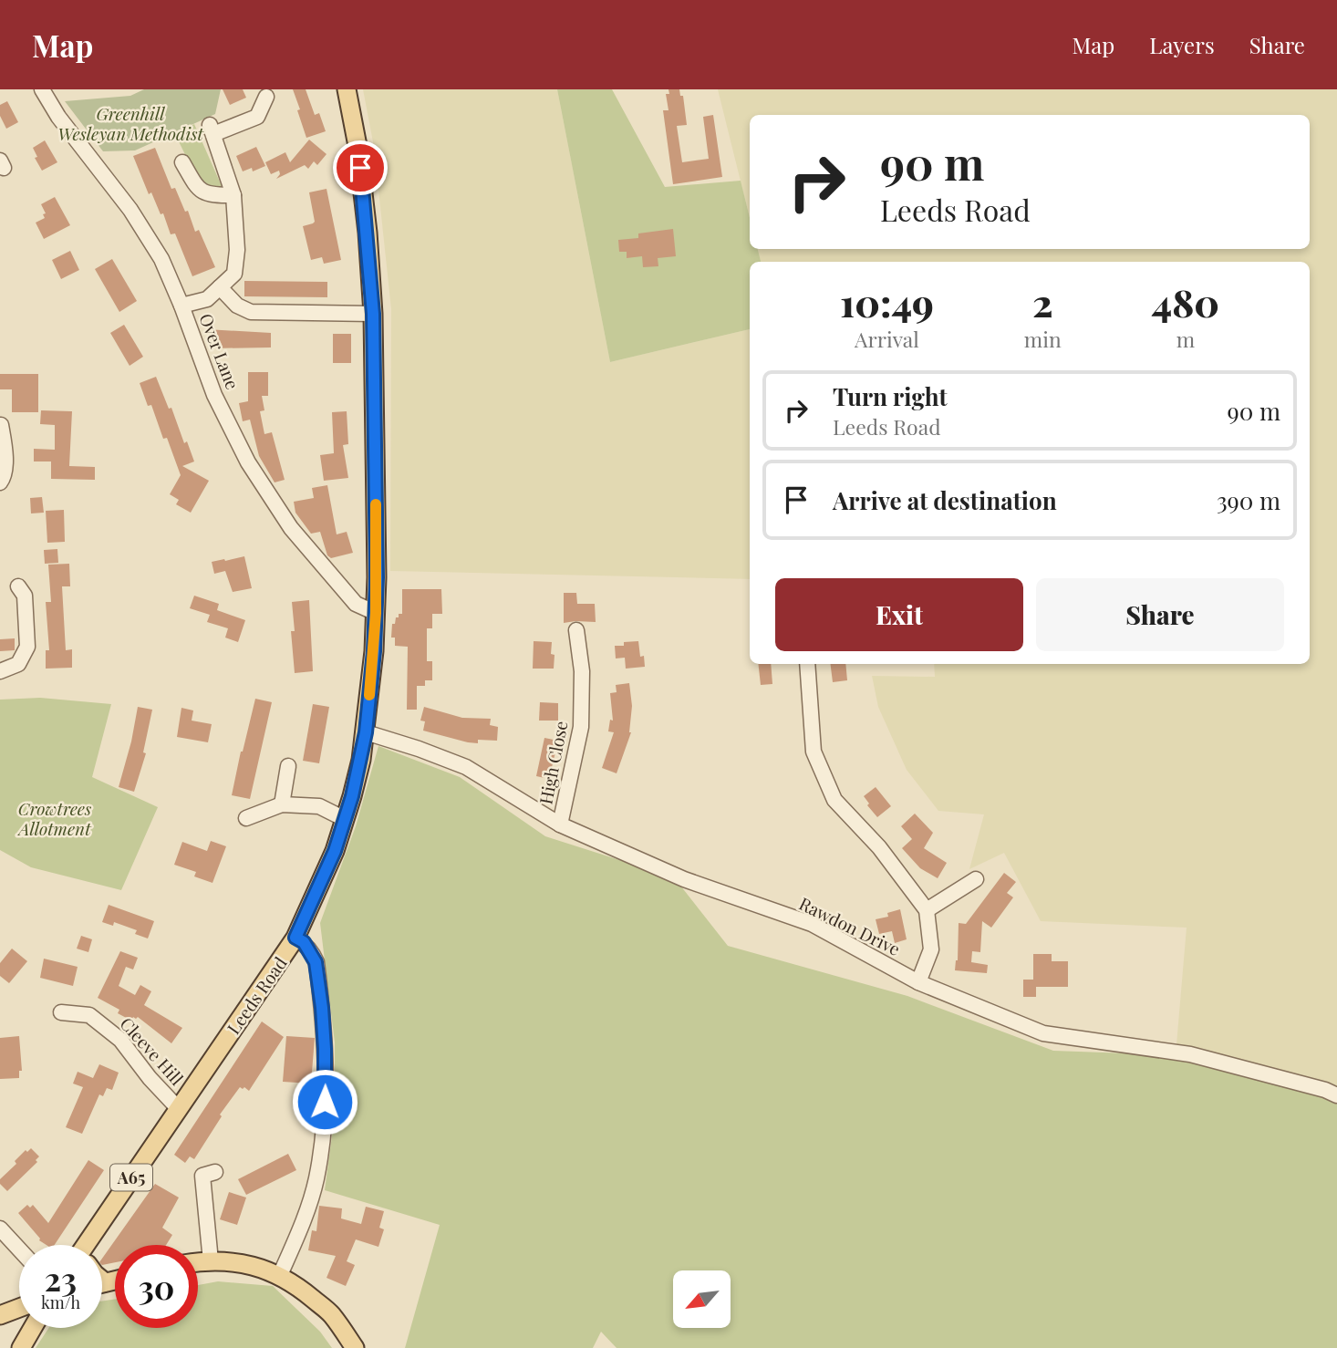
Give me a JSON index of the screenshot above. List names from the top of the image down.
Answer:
{
  "streets": {
    "main road": ["Leeds Road", "A65"],
    "street": [
      "Over Lane",
      "High Close",
      "Rawdon Drive",
      "Cleeve Hill"
    ]
  },
  "crossings": [
    ["Over Lane", "Leeds Road"],
    ["High Close", "Rawdon Drive"],
    ["Rawdon Drive", "Leeds Road"],
    ["Leeds Road", "Cleeve Hill"]
  ],
  "parks": ["Greenhill Wesleyan Methodist", "Crowtrees Allotment"],
  "north": "bottom left",
  "page": {
    "header": "Map",
    "nav": ["Map", "Layers", "Share"],
    "turn": ["90 m", "Leeds Road"],
    "eta": [
      "10:49",
      "Arrival",
      "2",
      "min",
      "480",
      "m"
    ],
    "list": [
      {
        "name": "Turn right",
        "note": "Leeds Road",
        "value": "90 m"
      },
      {
        "name": "Arrive at destination",
        "value": "390 m"
      }
    ],
    "buttons": ["Exit", "Share"],
    "speed": "23 km/h",
    "limit": "30"
  }
}
